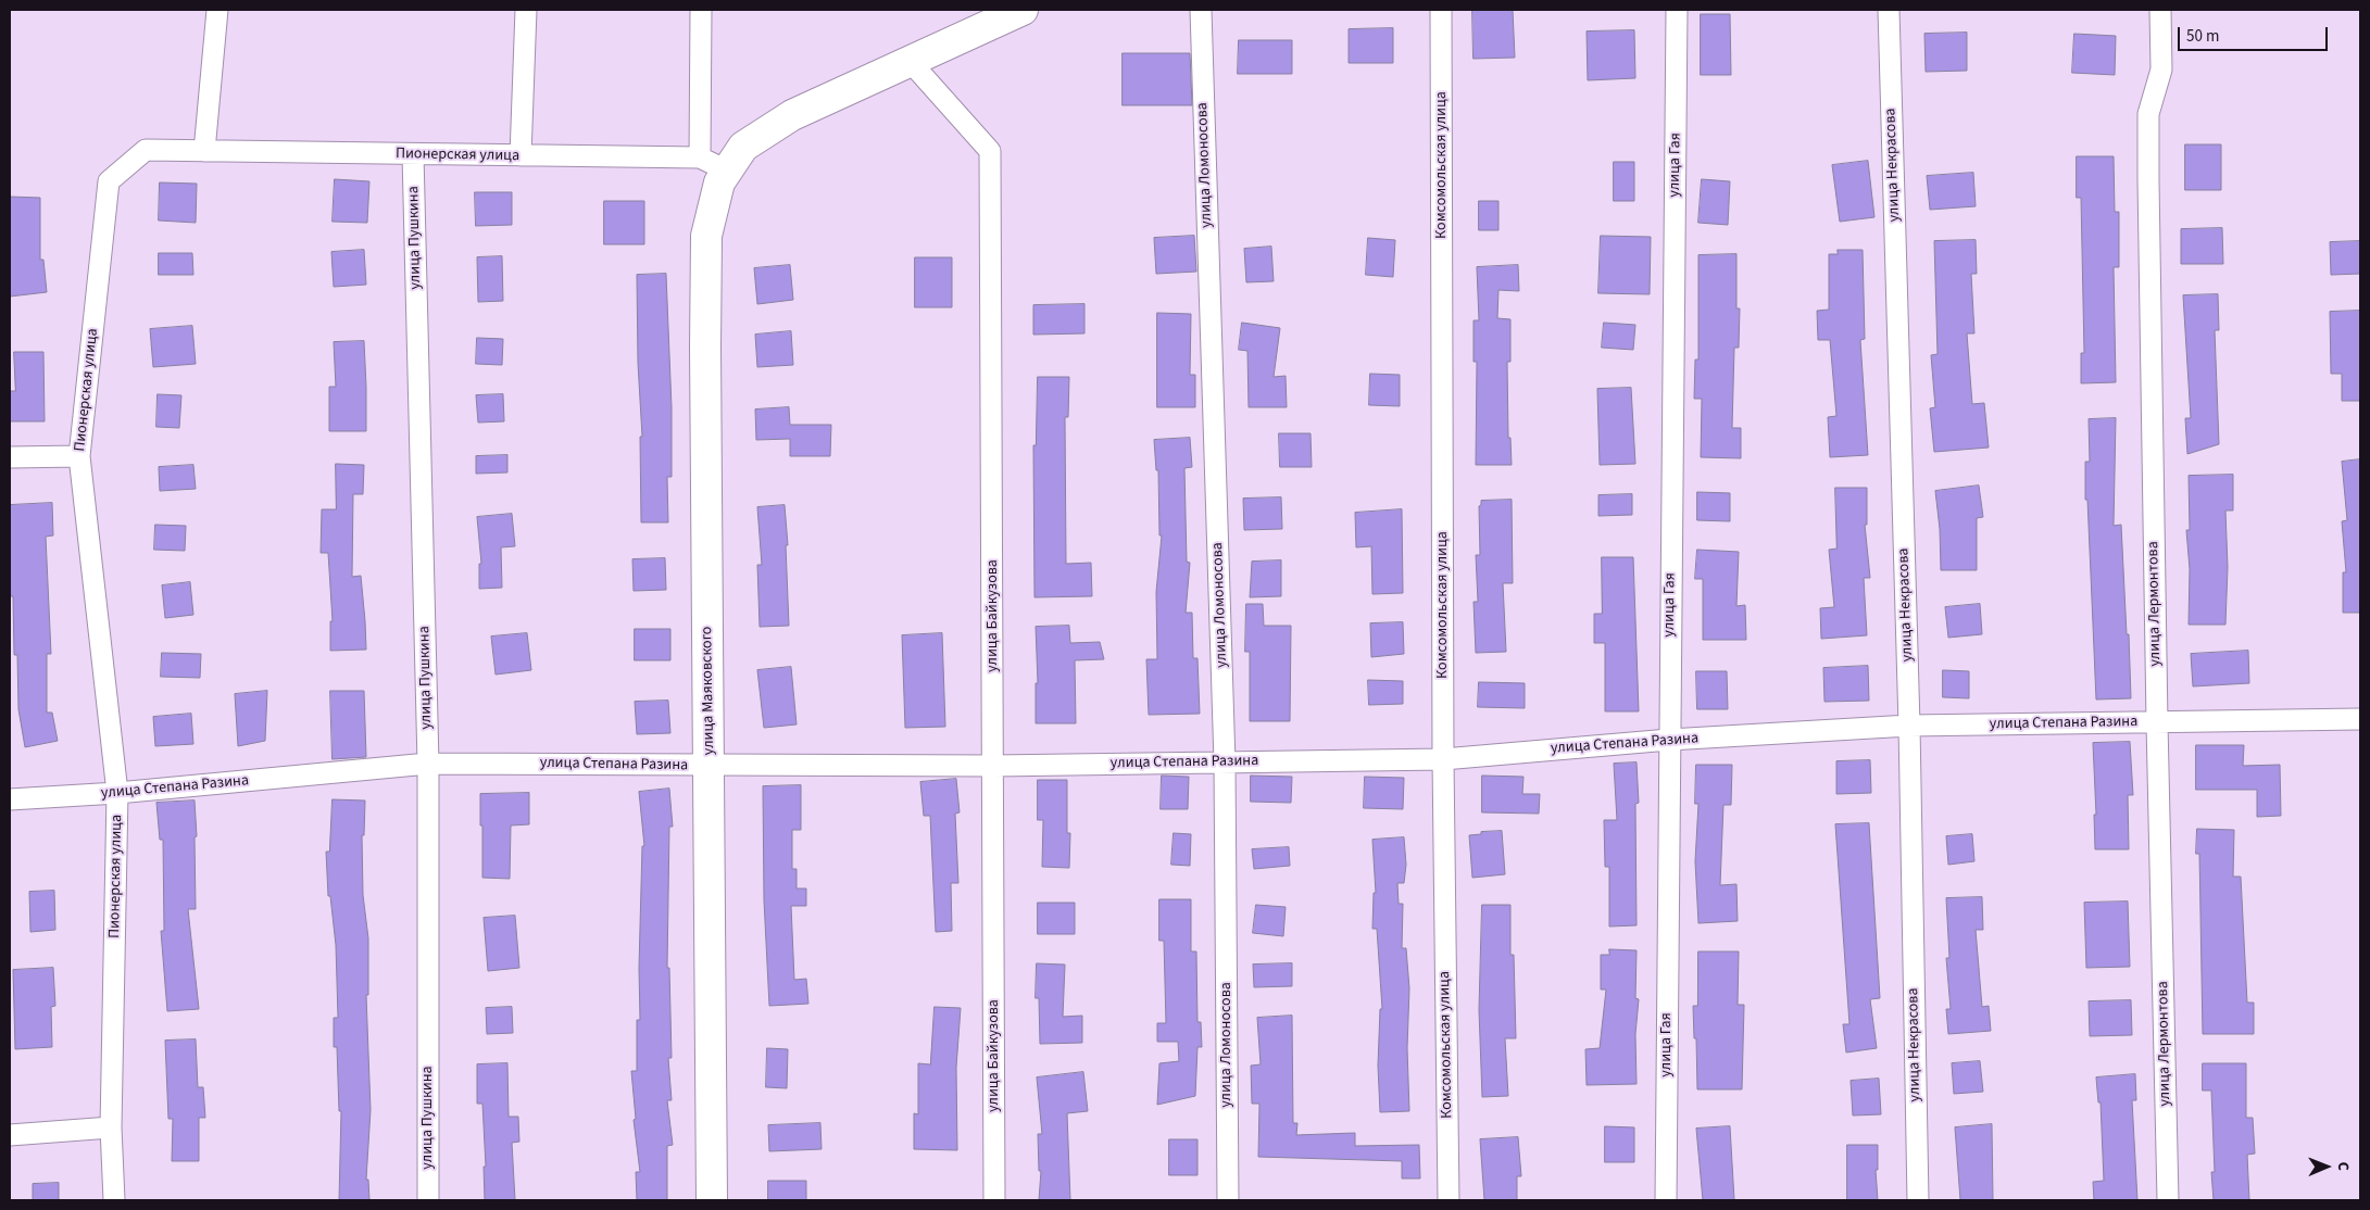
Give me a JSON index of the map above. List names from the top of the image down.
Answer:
{
  "streets": {
    "street": [
      "Пионерская улица",
      "улица Ломоносова",
      "Комсомольская улица",
      "улица Гая",
      "улица Некрасова",
      "улица Пушкина",
      "улица Лермонтова",
      "улица Байкузова",
      "улица Маяковского",
      "улица Степана Разина"
    ]
  },
  "crossings": [
    ["Пионерская улица", "улица Пушкина"],
    ["Пионерская улица", "улица Степана Разина"],
    ["улица Ломоносова", "улица Степана Разина"],
    ["Комсомольская улица", "улица Степана Разина"],
    ["улица Гая", "улица Степана Разина"],
    ["улица Некрасова", "улица Степана Разина"],
    ["улица Пушкина", "улица Степана Разина"],
    ["улица Лермонтова", "улица Степана Разина"],
    ["улица Байкузова", "улица Степана Разина"],
    ["улица Маяковского", "улица Степана Разина"]
  ],
  "scale_bar": "50 m",
  "north": "right"
}
